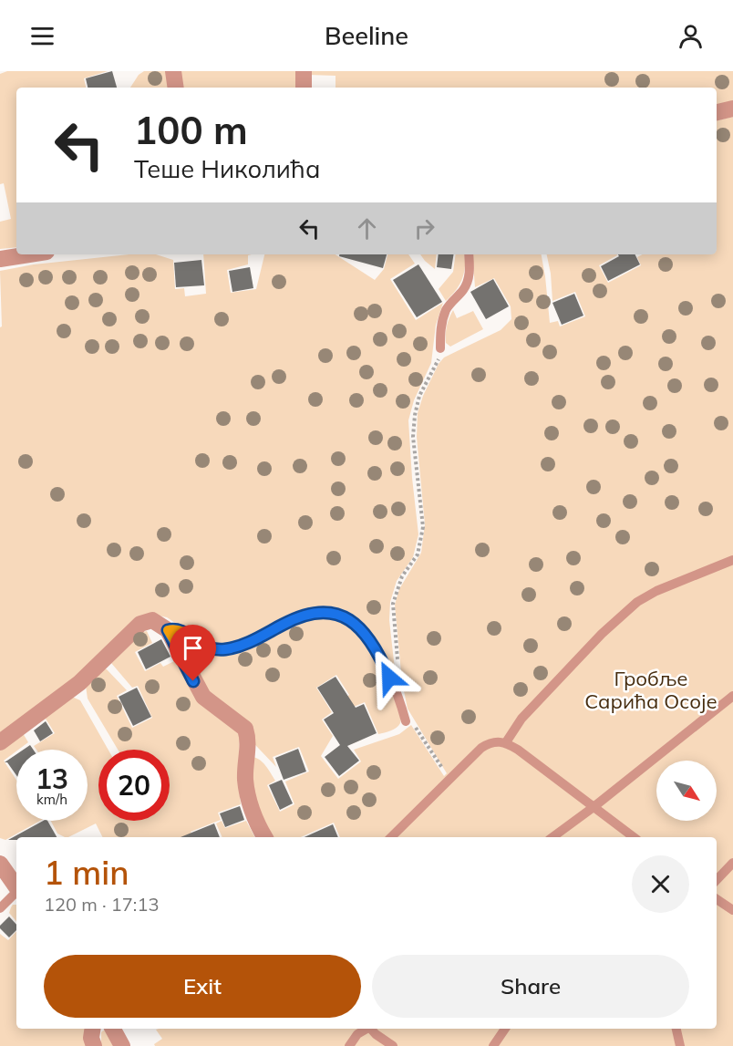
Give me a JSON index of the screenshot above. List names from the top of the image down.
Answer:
{
  "parks": ["Гробље Сарића Осоје"],
  "north": "bottom right",
  "page": {
    "header": "Beeline",
    "turn": ["100 m", "Теше Николића"],
    "speed": "13 km/h",
    "limit": "20",
    "heading": ["1 min", "120 m · 17:13"],
    "buttons": ["Exit", "Share"]
  }
}
